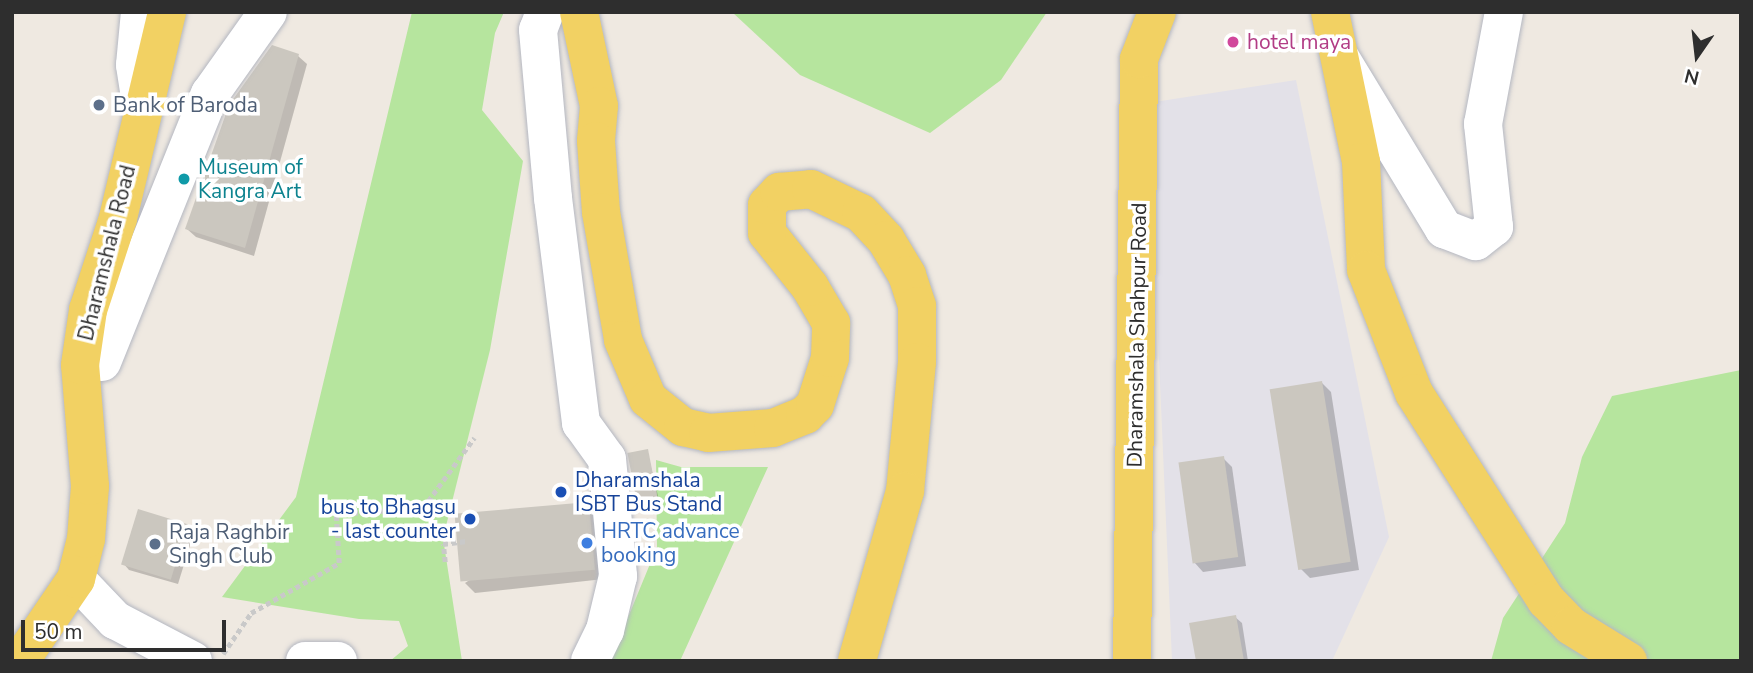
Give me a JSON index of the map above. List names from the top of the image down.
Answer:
{
  "streets": {
    "main road": ["Dharamshala Road", "Dharamshala Shahpur Road"]
  },
  "places": [
    "hotel maya",
    "Bank of Baroda",
    "Museum of Kangra Art",
    "Dharamshala ISBT Bus Stand",
    "bus to Bhagsu - last counter",
    "HRTC advance booking",
    "Raja Raghbir Singh Club"
  ],
  "scale_bar": "50 m",
  "north": "bottom"
}
